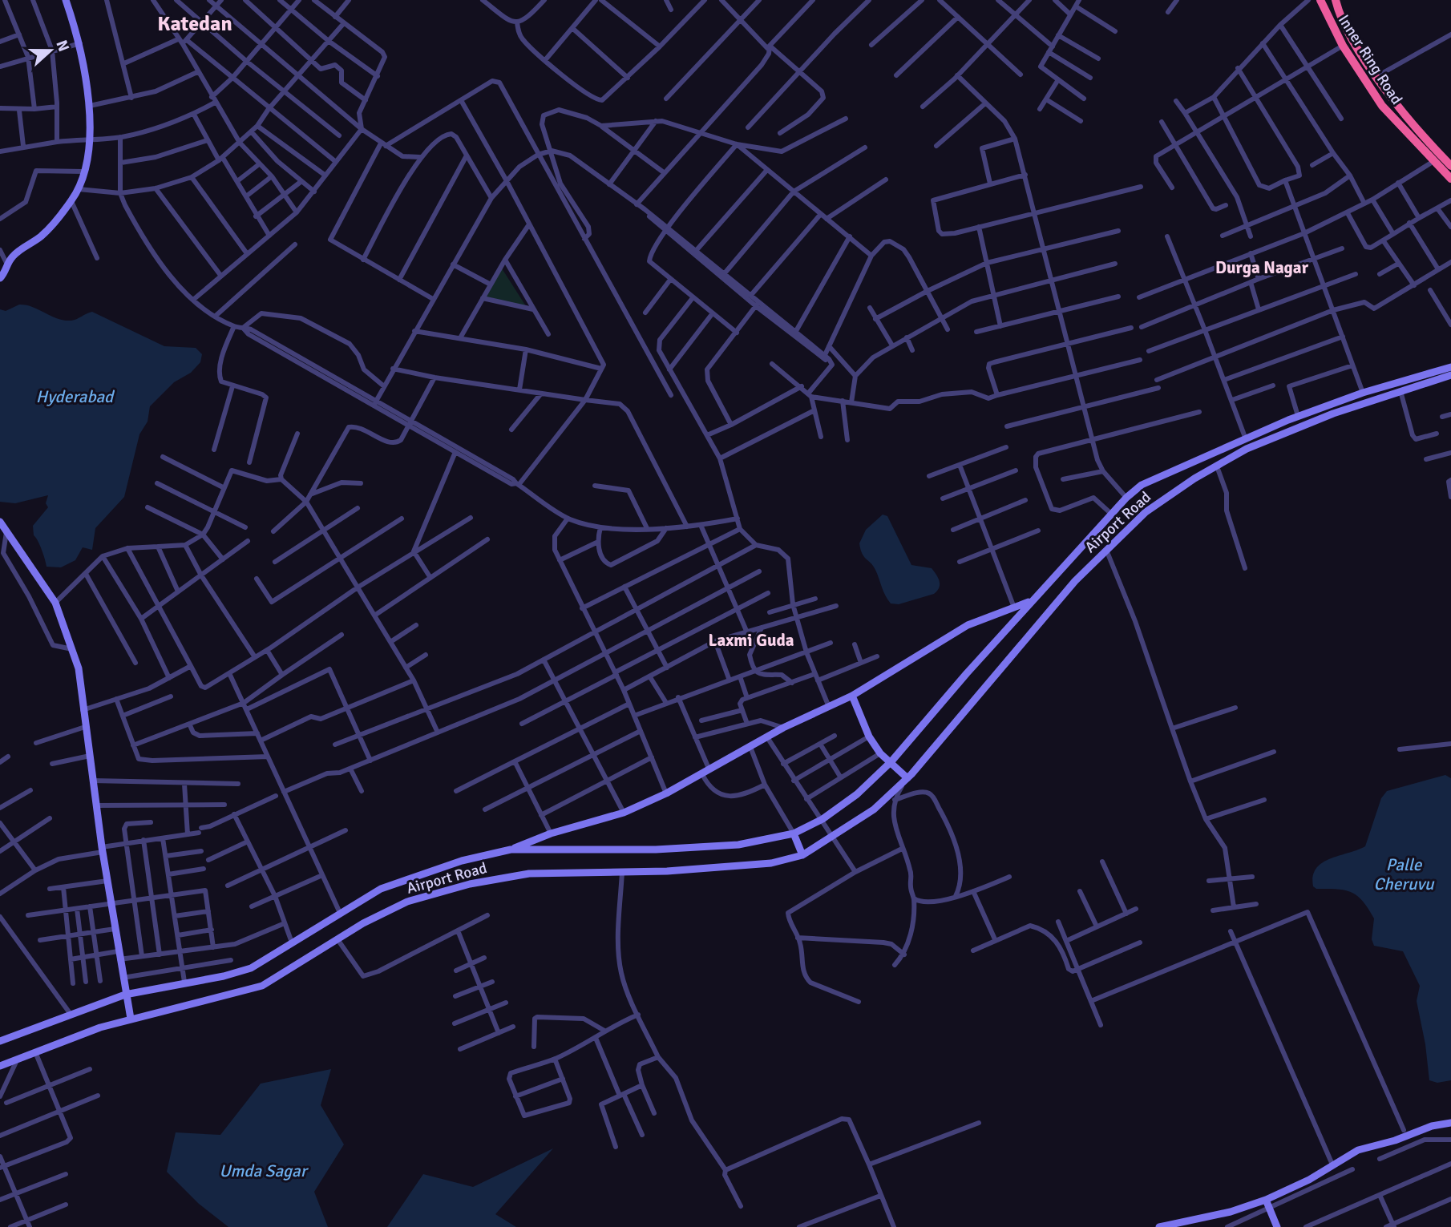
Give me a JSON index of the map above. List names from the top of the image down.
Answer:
{
  "streets": {
    "highway": ["Inner Ring Road"],
    "main road": ["Airport Road"]
  },
  "districts": ["Katedan", "Durga Nagar", "Laxmi Guda"],
  "water": ["Hyderabad", "Palle Cheruvu", "Umda Sagar"],
  "north": "right"
}
